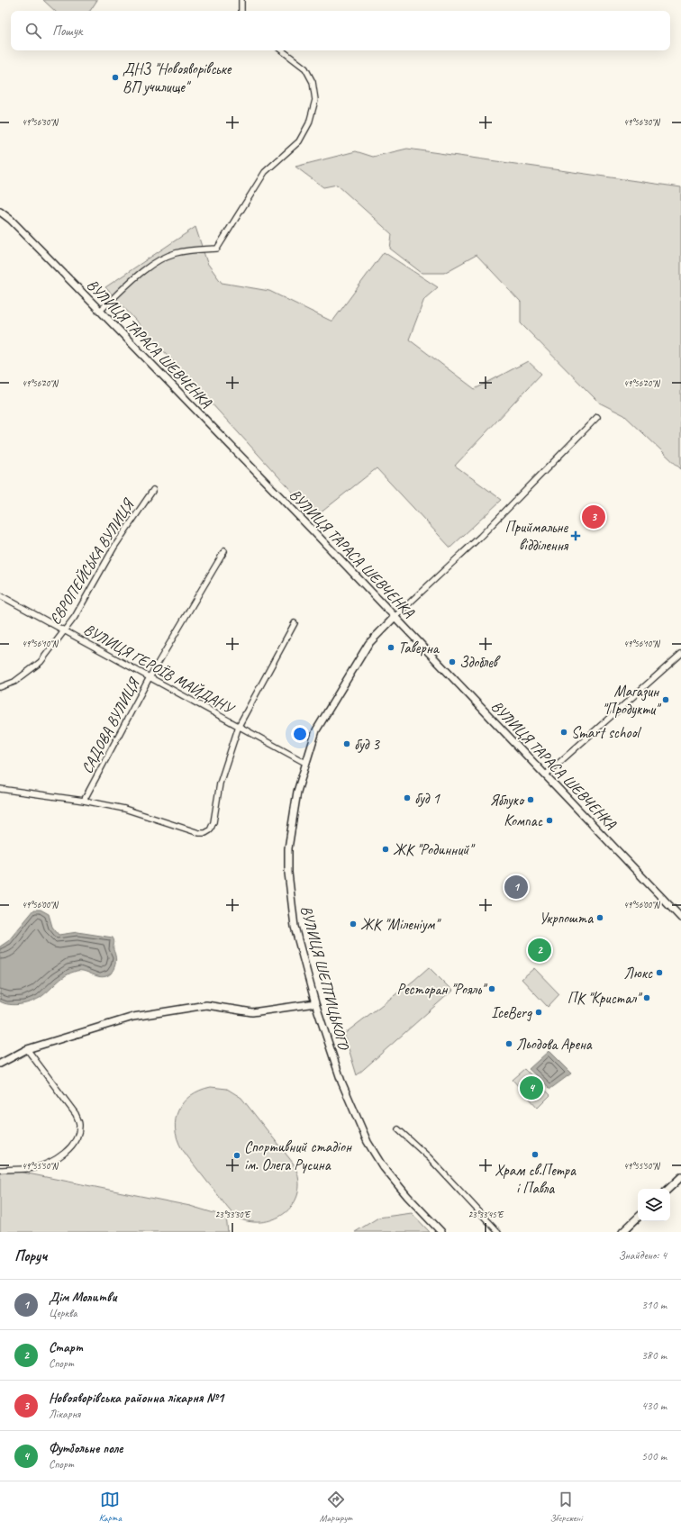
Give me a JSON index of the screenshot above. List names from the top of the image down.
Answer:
{
  "streets": {
    "street": [
      "ВУЛИЦЯ ТАРАСА ШЕВЧЕНКА",
      "ЄВРОПЕЙСЬКА ВУЛИЦЯ",
      "ВУЛИЦЯ ГЕРОЇВ МАЙДАНУ",
      "САДОВА ВУЛИЦЯ",
      "ВУЛИЦЯ ШЕПТИЦЬКОГО"
    ]
  },
  "crossings": [
    ["ВУЛИЦЯ ТАРАСА ШЕВЧЕНКА", "ВУЛИЦЯ ШЕПТИЦЬКОГО"],
    ["ЄВРОПЕЙСЬКА ВУЛИЦЯ", "ВУЛИЦЯ ГЕРОЇВ МАЙДАНУ"],
    ["ВУЛИЦЯ ГЕРОЇВ МАЙДАНУ", "САДОВА ВУЛИЦЯ"],
    ["ВУЛИЦЯ ГЕРОЇВ МАЙДАНУ", "ВУЛИЦЯ ШЕПТИЦЬКОГО"]
  ],
  "places": {
    "other": [
      "ДНЗ \"Новояворівське ВП училище\"",
      "Таверна",
      "Здоблев",
      "Магазин \"Продукти\"",
      "Smart school",
      "буд 3",
      "буд 1",
      "Яблуко",
      "Компас",
      "ЖК \"Родинний\"",
      "Укрпошта",
      "ЖК \"Міленіум\"",
      "Люкс",
      "Ресторан \"Рояль\"",
      "ПК \"Кристал\"",
      "IceBerg",
      "Льодова Арена",
      "Храм св.Петра і Павла",
      "Спортивний стадіон ім. Олега Русина"
    ],
    "health": ["Приймальне відділення"]
  },
  "page": {
    "search": "Пошук",
    "pins": [
      "3",
      "1",
      "2",
      "4"
    ],
    "heading": ["Поруч", "Знайдено: 4"],
    "list": [
      {
        "mark": "1",
        "name": "Дім Молитви",
        "note": "Церква",
        "value": "310 m"
      },
      {
        "mark": "2",
        "name": "Старт",
        "note": "Спорт",
        "value": "380 m"
      },
      {
        "mark": "3",
        "name": "Новояворівська районна лікарня №1",
        "note": "Лікарня",
        "value": "430 m"
      },
      {
        "mark": "4",
        "name": "Футбольне поле",
        "note": "Спорт",
        "value": "500 m"
      }
    ],
    "nav": ["Карта", "Маршрут", "Збережені"]
  },
  "coordinates": [
    "49°56'30\"N",
    "49°56'20\"N",
    "49°56'10\"N",
    "49°56'00\"N",
    "49°55'50\"N",
    "23°33'30\"E",
    "23°33'45\"E"
  ]
}
